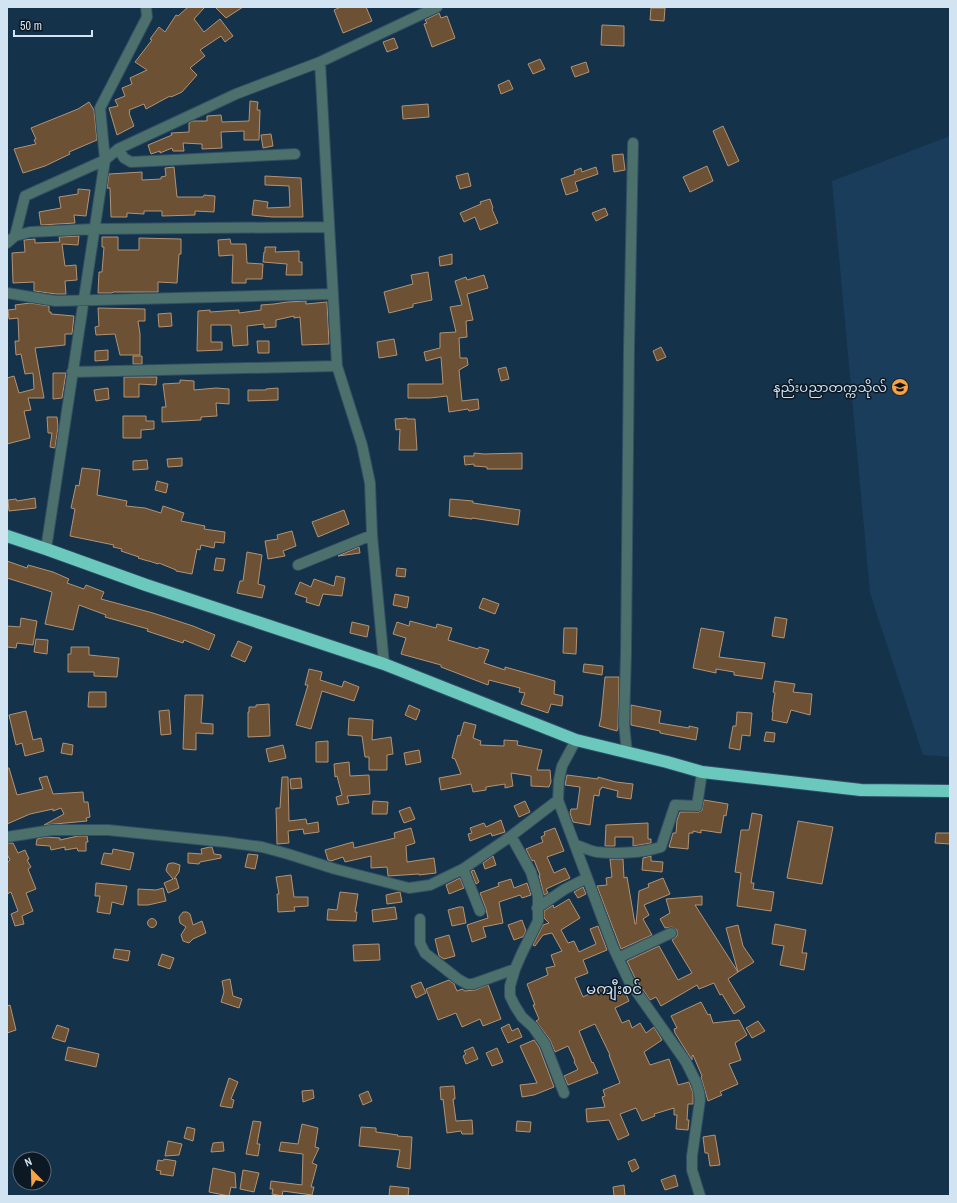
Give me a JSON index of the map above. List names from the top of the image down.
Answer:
{
  "districts": ["မကျီးစင်"],
  "places": {
    "school or university": ["နည်းပညာတက္ကသိုလ်"]
  },
  "scale_bar": "50 m",
  "north": "top left"
}
